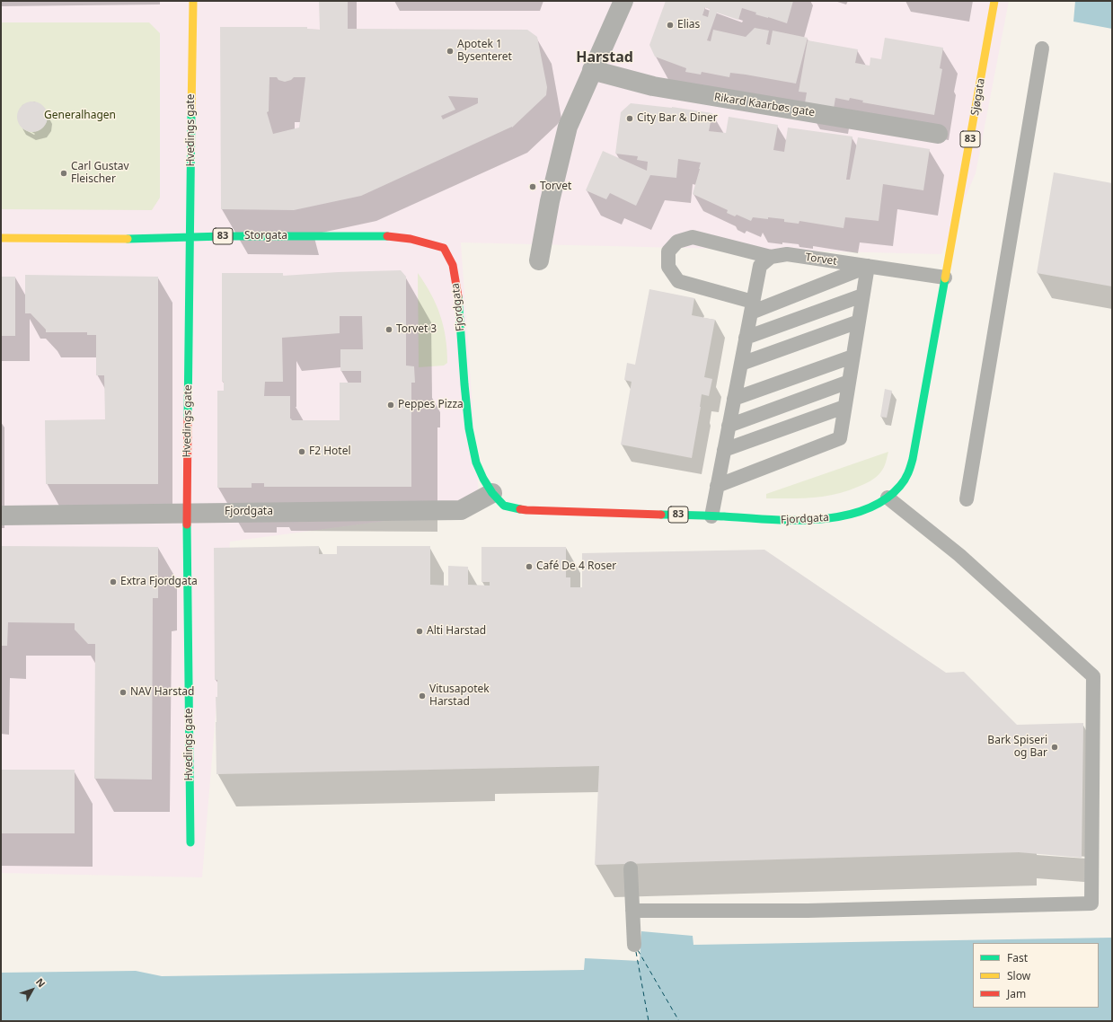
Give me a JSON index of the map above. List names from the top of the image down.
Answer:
{
  "streets": {
    "main road": [
      "Sjøgata",
      "Hvedings gate",
      "83",
      "Storgata",
      "Fjordgata"
    ],
    "street": ["Rikard Kaarbøs gate"],
    "lane": ["Torvet"]
  },
  "crossings": [
    ["Sjøgata", "Torvet"],
    ["Sjøgata", "Fjordgata"],
    ["Hvedings gate", "Storgata"],
    ["Hvedings gate", "Fjordgata"],
    ["Storgata", "Fjordgata"],
    ["Torvet", "Fjordgata"]
  ],
  "districts": ["Harstad"],
  "parks": ["Generalhagen"],
  "places": [
    "Elias",
    "Apotek 1 Bysenteret",
    "City Bar & Diner",
    "Carl Gustav Fleischer",
    "Torvet",
    "Torvet 3",
    "Peppes Pizza",
    "F2 Hotel",
    "Café De 4 Roser",
    "Extra Fjordgata",
    "Alti Harstad",
    "NAV Harstad",
    "Vitusapotek Harstad",
    "Bark Spiseri og Bar"
  ],
  "legend": ["Fast", "Slow", "Jam"],
  "north": "top right"
}
